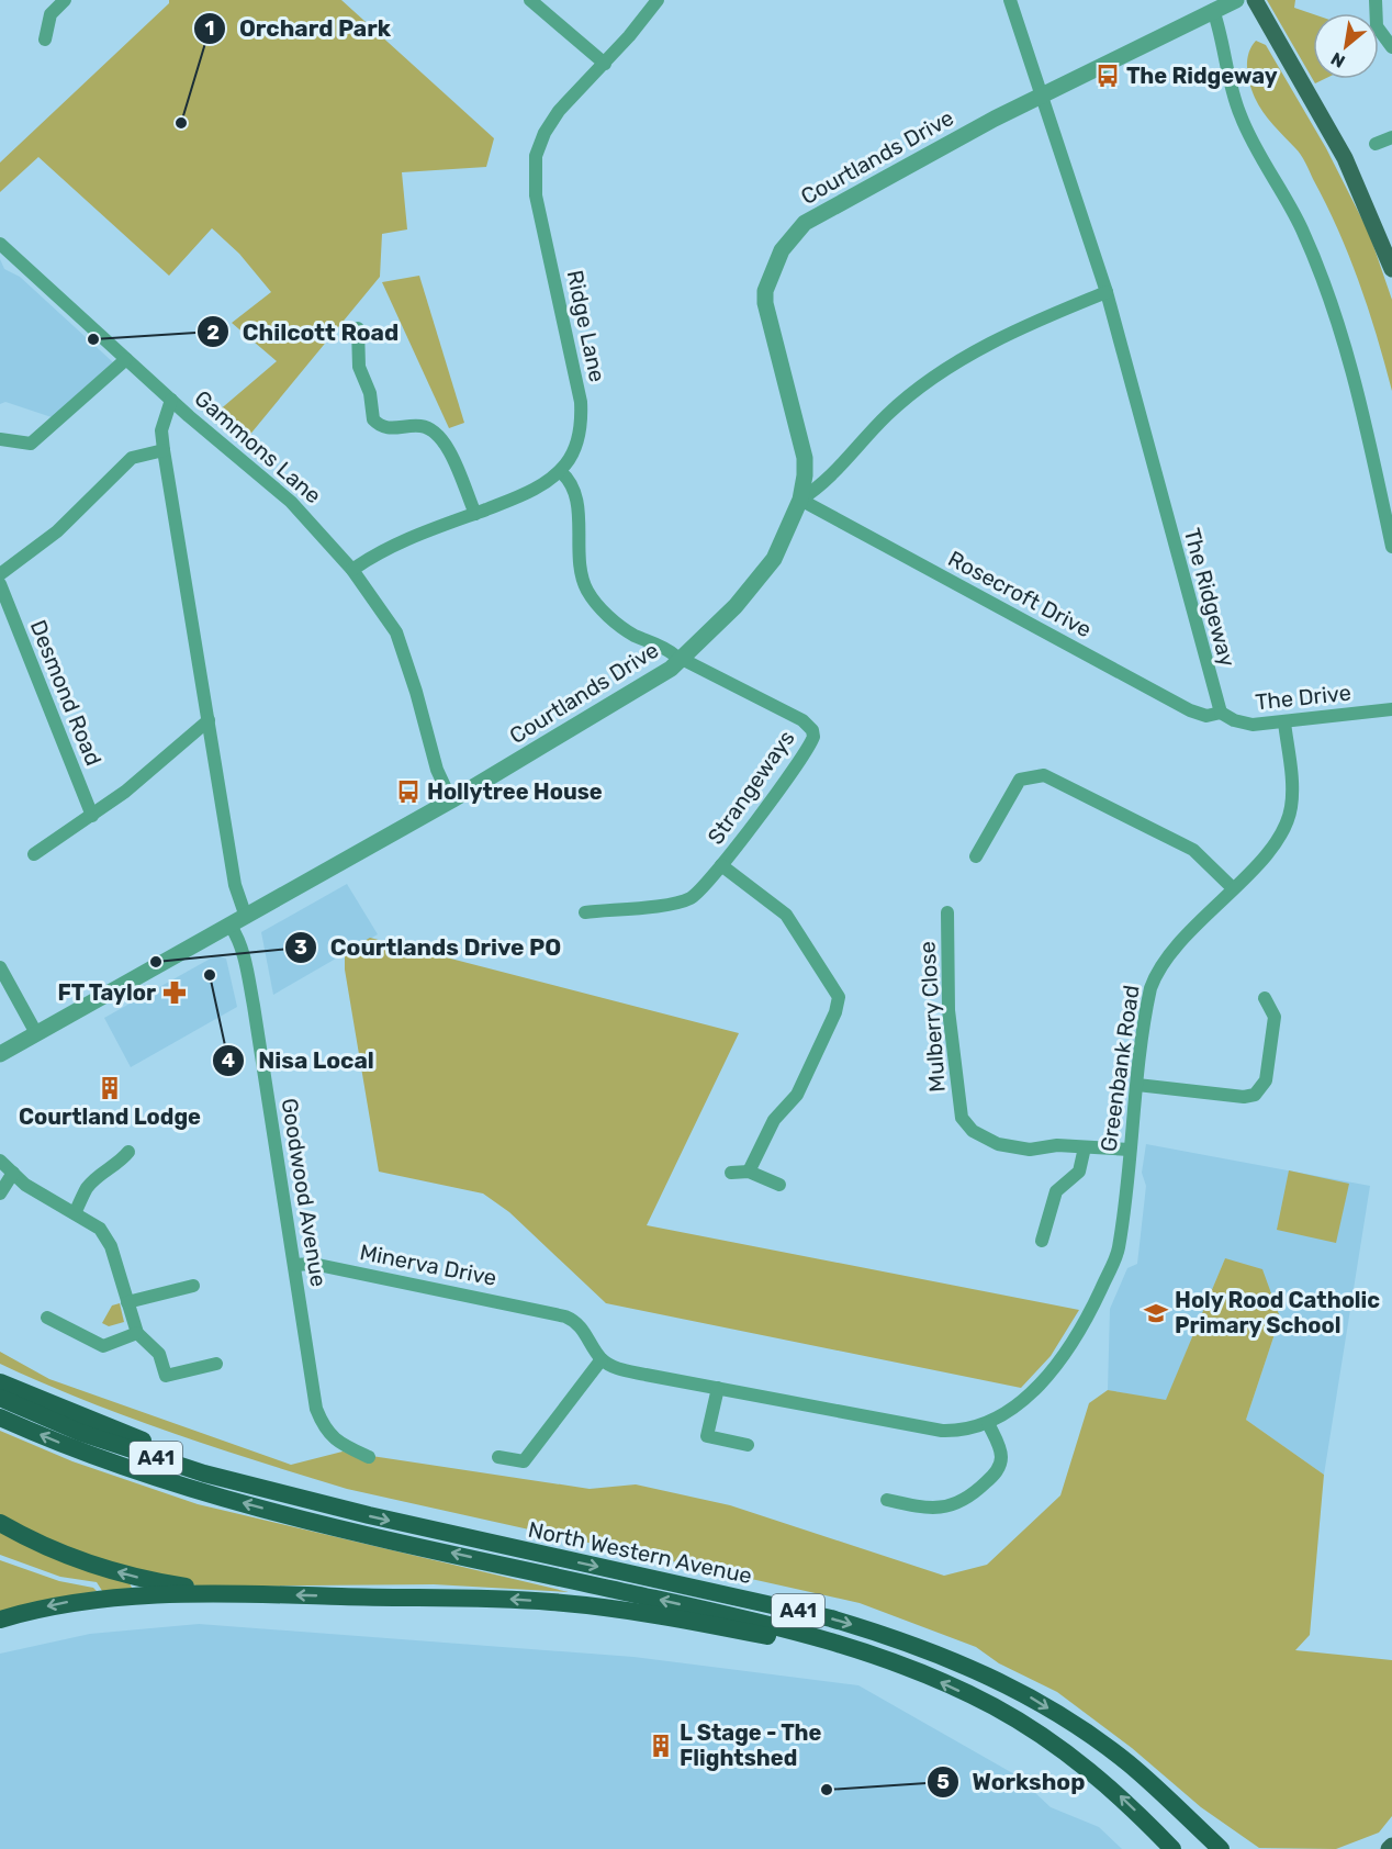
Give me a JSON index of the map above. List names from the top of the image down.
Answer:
{
  "streets": {
    "highway": ["A41", "North Western Avenue"],
    "street": [
      "Courtlands Drive",
      "Ridge Lane",
      "Gammons Lane",
      "Rosecroft Drive",
      "The Ridgeway",
      "Desmond Road",
      "The Drive",
      "Strangeways",
      "Mulberry Close",
      "Greenbank Road",
      "Goodwood Avenue",
      "Minerva Drive"
    ]
  },
  "crossings": [
    ["Courtlands Drive", "Gammons Lane"],
    ["Courtlands Drive", "Rosecroft Drive"],
    ["Courtlands Drive", "The Ridgeway"],
    ["Courtlands Drive", "Strangeways"],
    ["Courtlands Drive", "Goodwood Avenue"],
    ["Ridge Lane", "Gammons Lane"],
    ["Rosecroft Drive", "The Ridgeway"],
    ["Rosecroft Drive", "The Drive"],
    ["The Ridgeway", "The Drive"],
    ["The Drive", "Greenbank Road"],
    ["Greenbank Road", "Minerva Drive"],
    ["Goodwood Avenue", "Minerva Drive"]
  ],
  "places": {
    "bus stop": ["The Ridgeway", "Hollytree House"],
    "other": [
      "Orchard Park",
      "Chilcott Road",
      "Courtlands Drive PO",
      "Nisa Local",
      "Workshop"
    ],
    "pharmacy": ["FT Taylor"],
    "building": ["Courtland Lodge", "L Stage - The Flightshed"],
    "school or university": ["Holy Rood Catholic Primary School"]
  },
  "north": "bottom left"
}
